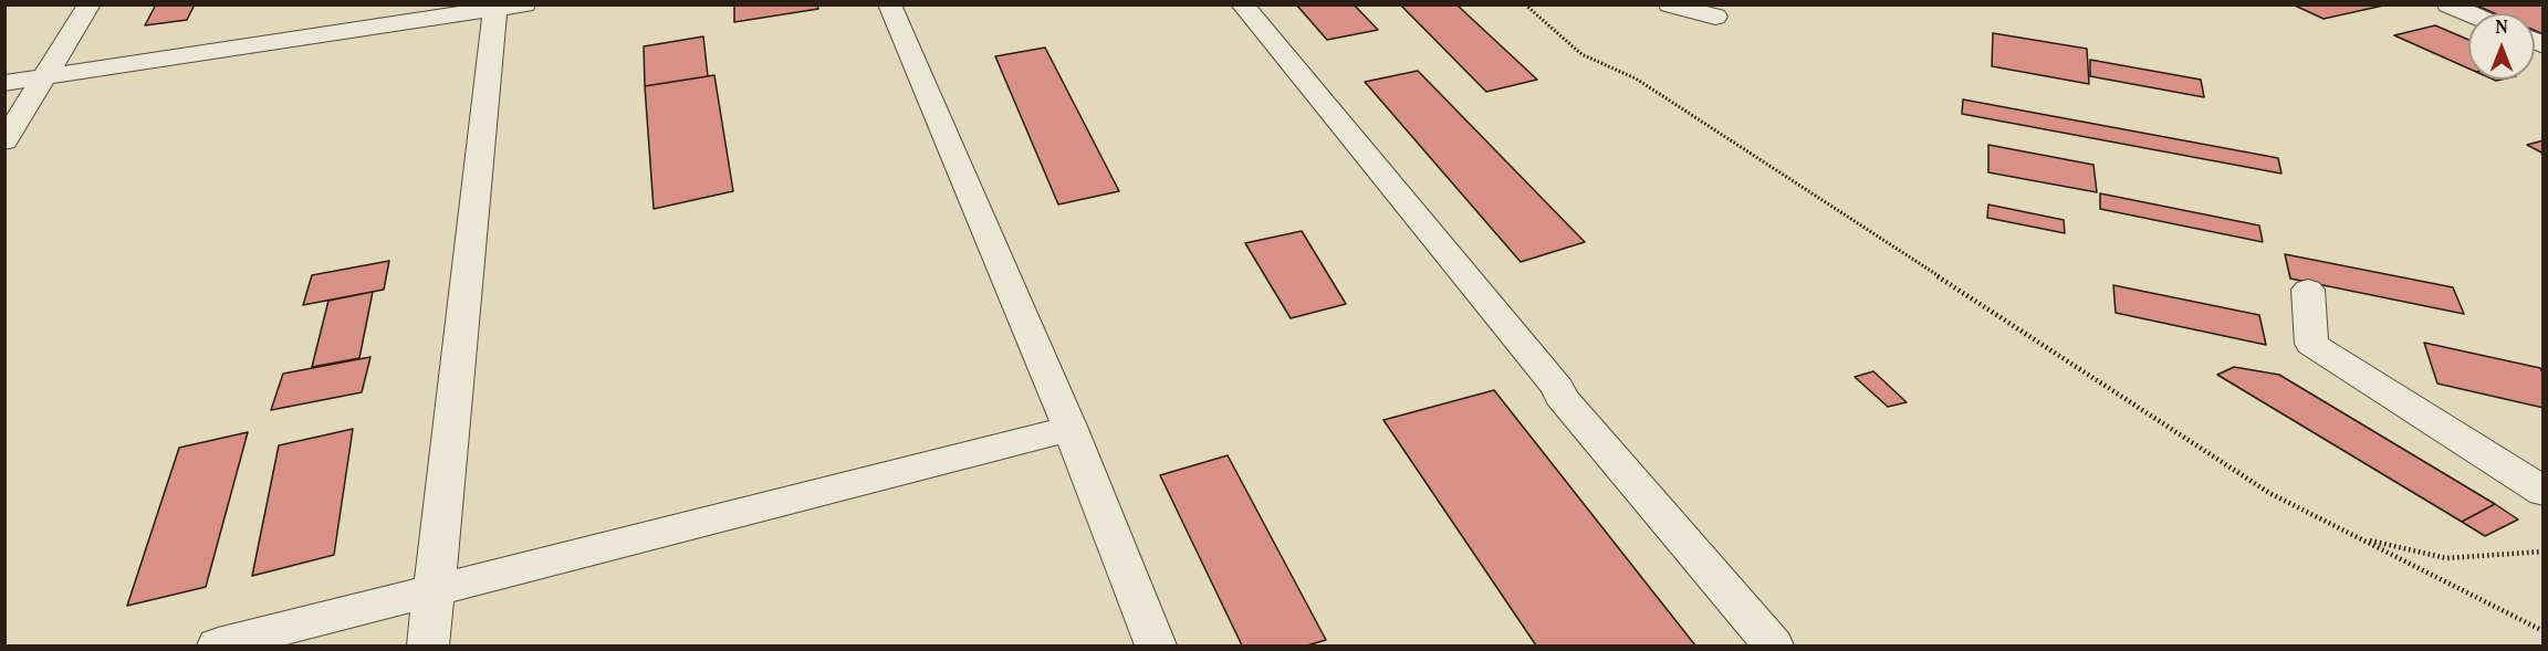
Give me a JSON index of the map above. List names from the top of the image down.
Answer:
{
  "north": "top"
}
